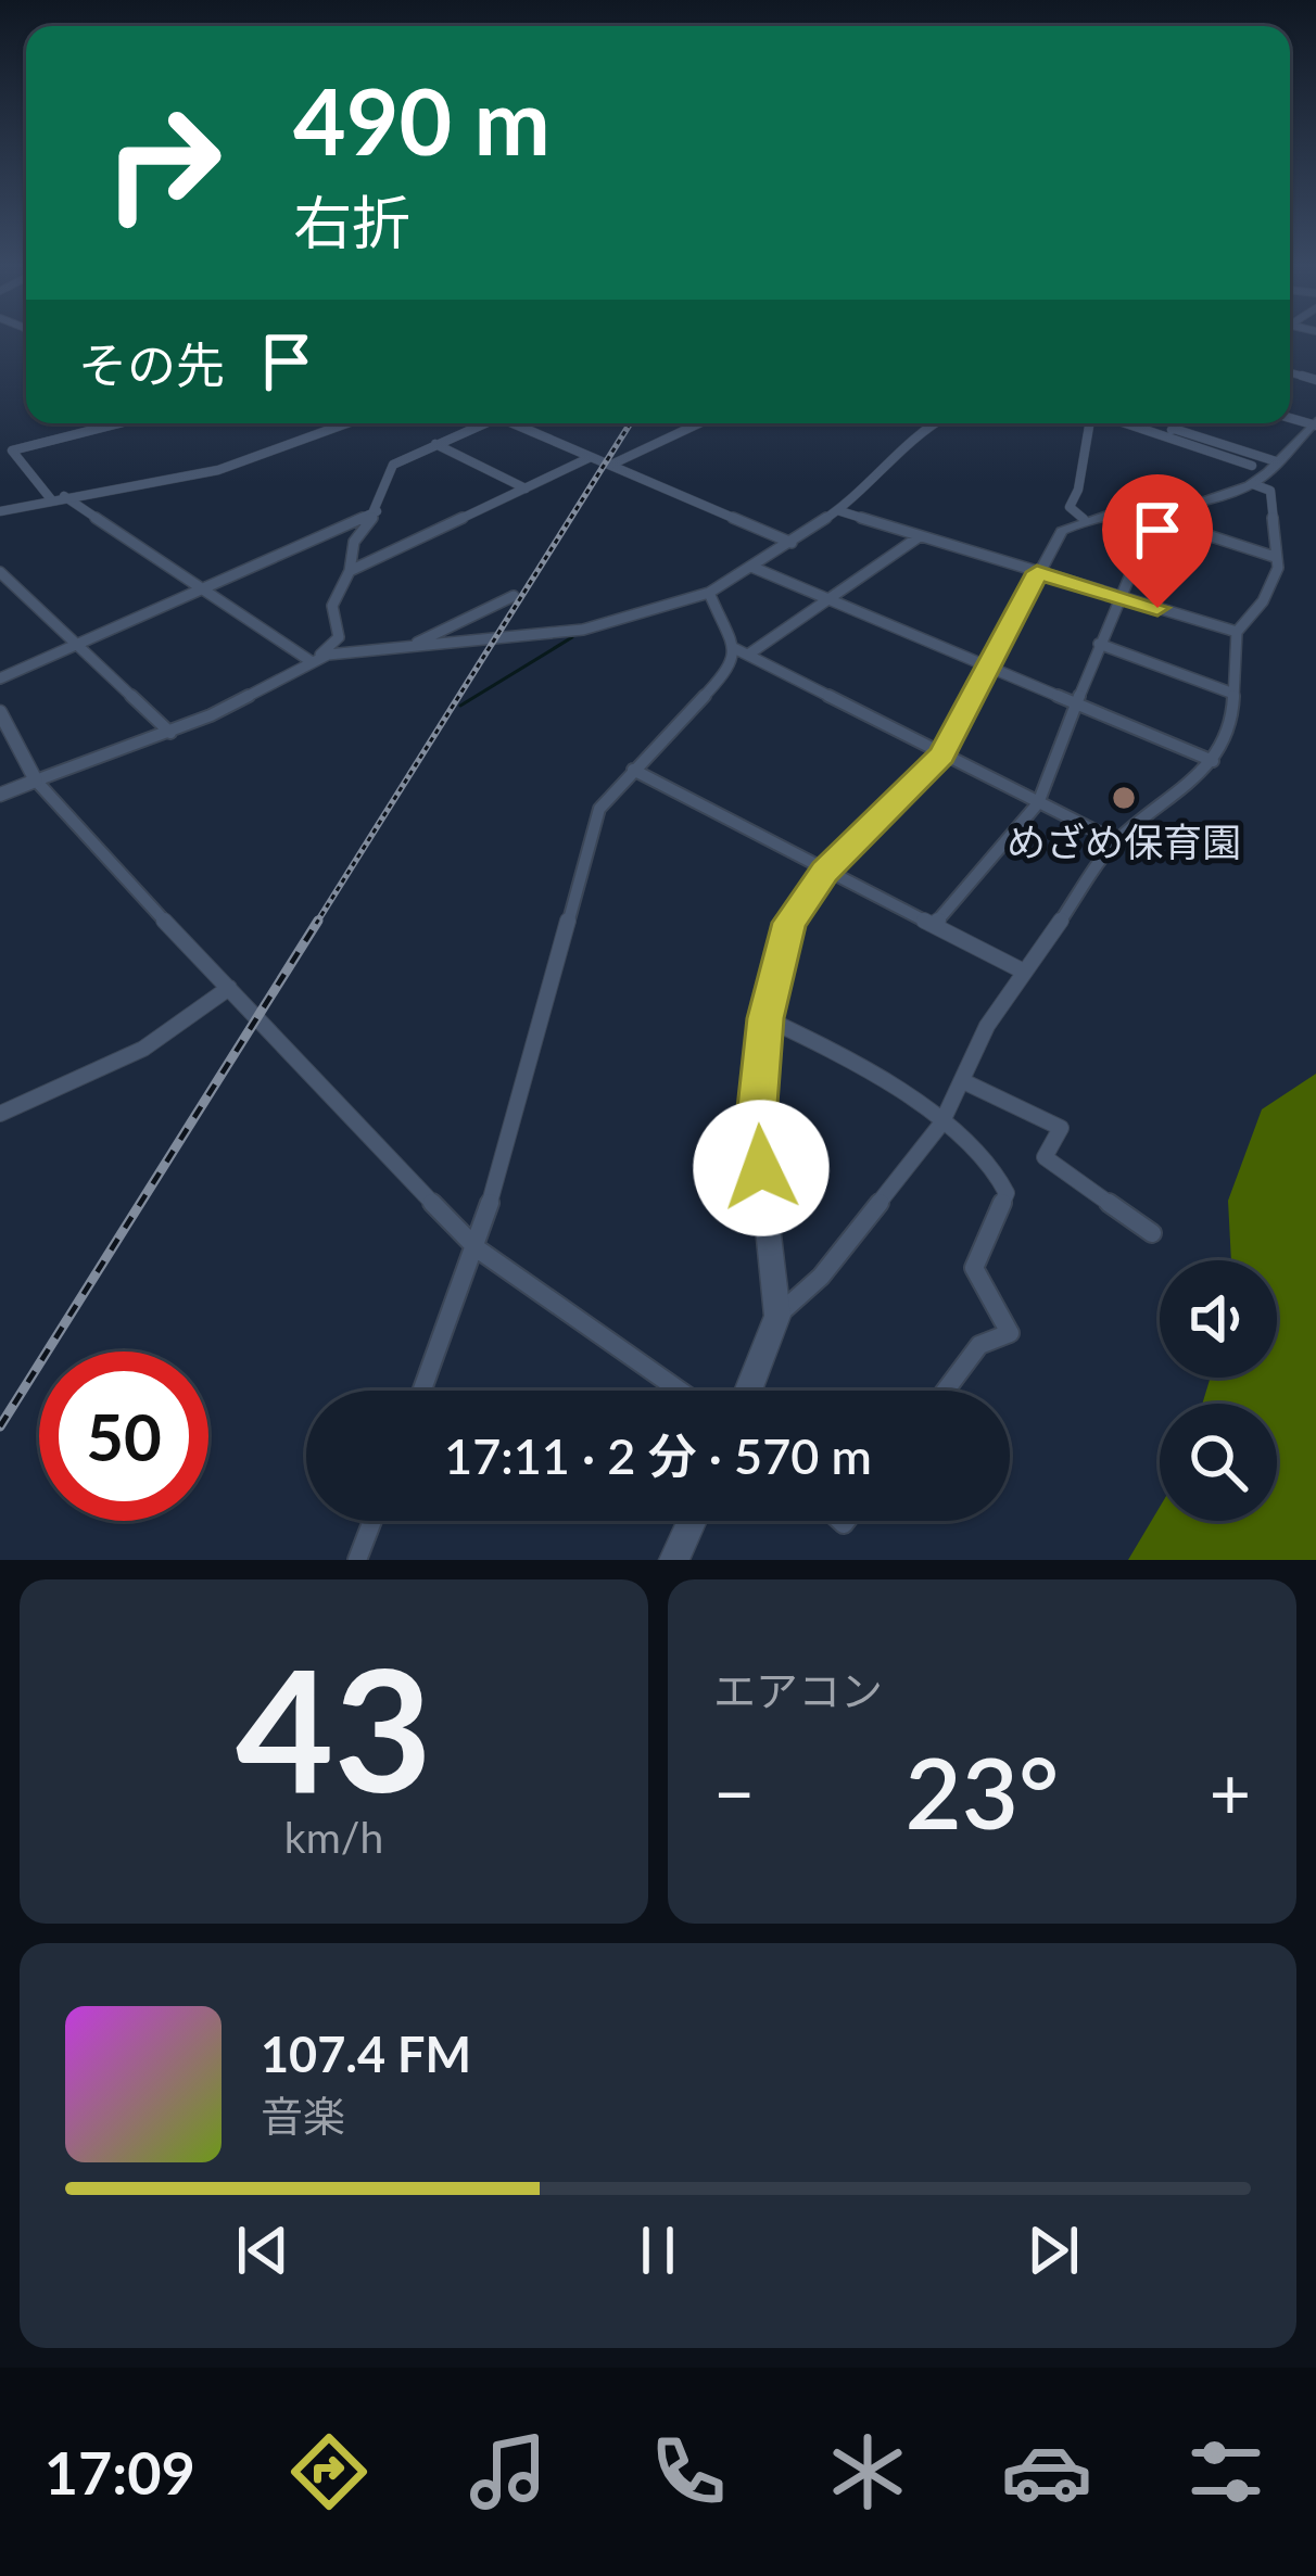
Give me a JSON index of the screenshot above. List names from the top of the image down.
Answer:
{
  "places": ["めざめ保育園"],
  "page": {
    "turn": ["490 m", "右折"],
    "then": "その先",
    "limit": "50",
    "trip": "17:11 · 2 分 · 570 m",
    "tile": [
      ["43", "km/h"],
      "エアコン"
    ],
    "heat": ["−", "23°", "+"],
    "song": ["107.4 FM", "音楽"],
    "tabs": "17:09"
  }
}
